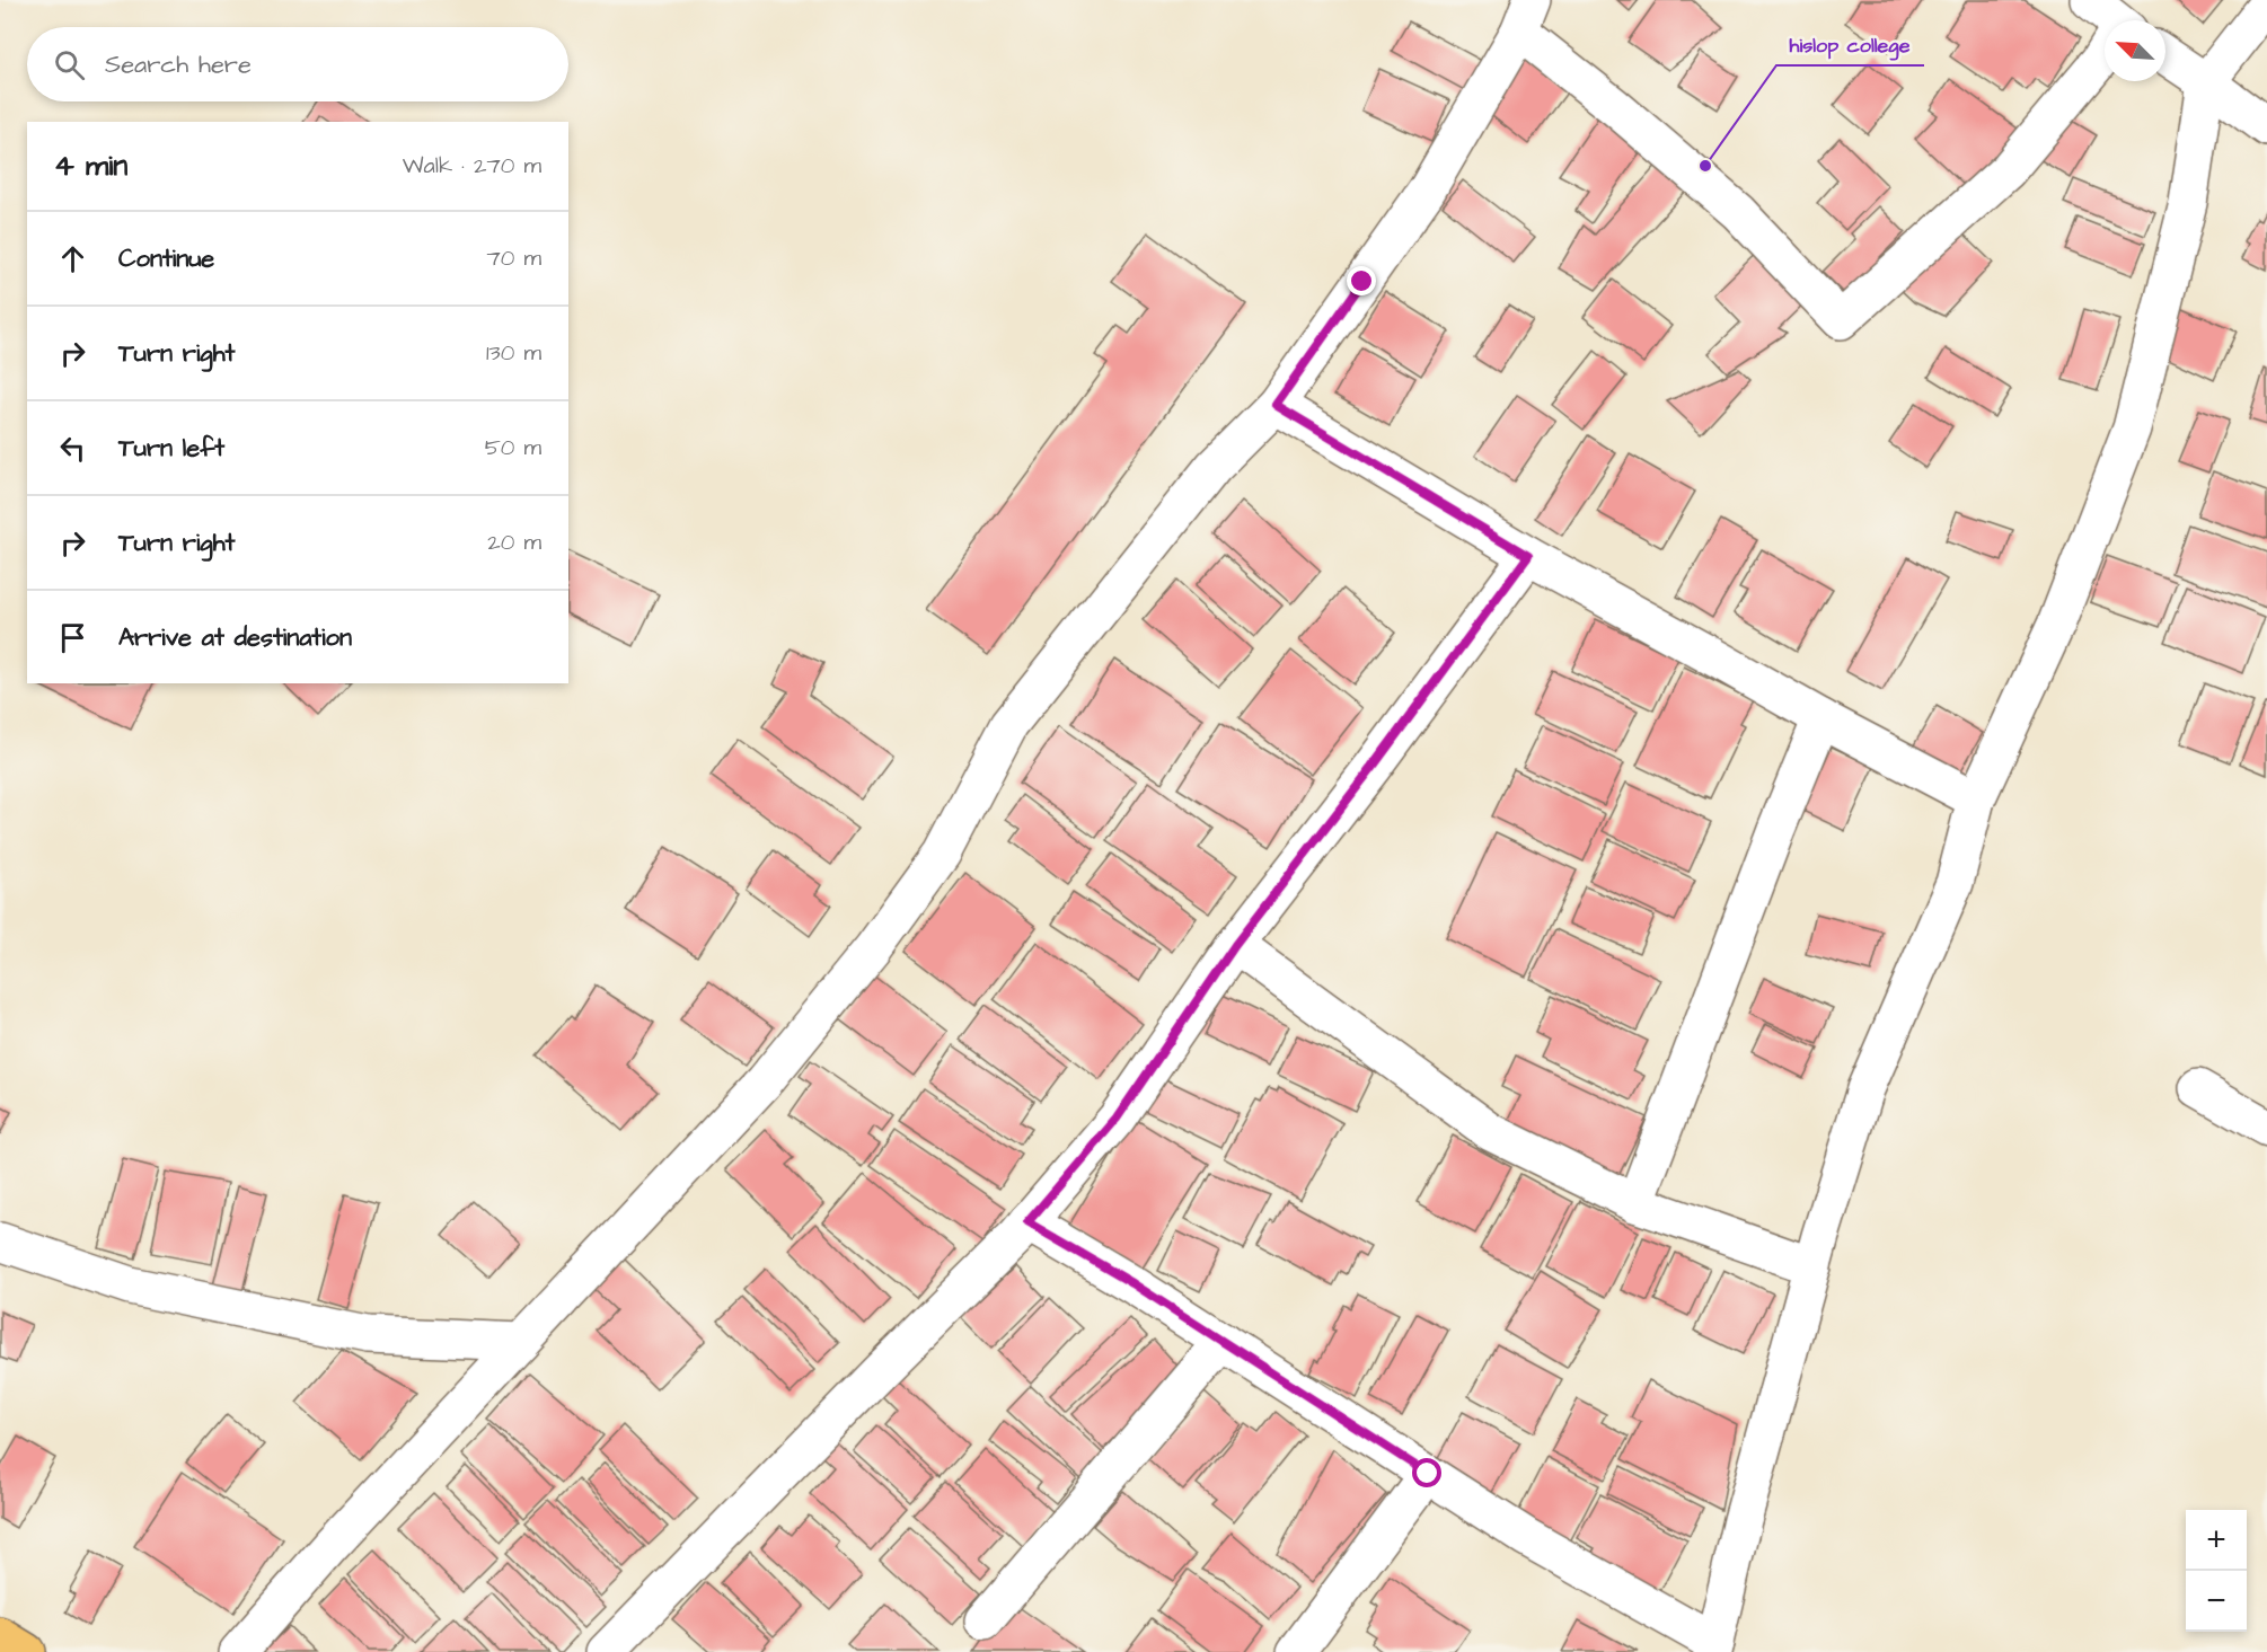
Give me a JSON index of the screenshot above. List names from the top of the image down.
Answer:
{
  "places": ["hislop college"],
  "north": "top left",
  "page": {
    "search": "Search here",
    "heading": ["4 min", "Walk · 270 m"],
    "list": [
      ["Continue", "70 m"],
      ["Turn right", "130 m"],
      ["Turn left", "50 m"],
      ["Turn right", "20 m"],
      "Arrive at destination"
    ],
    "map_buttons": ["+", "−"]
  }
}
